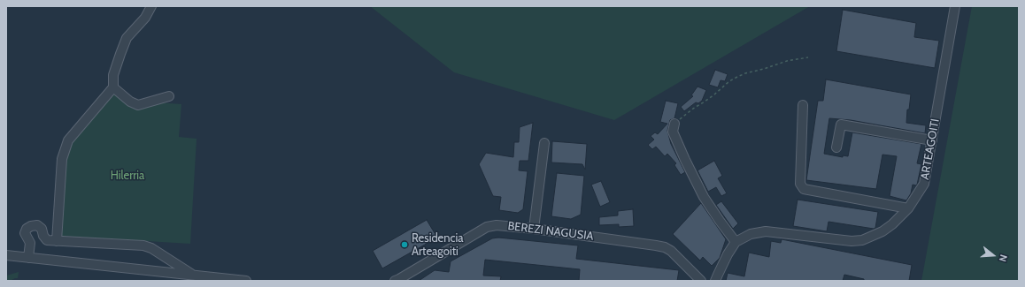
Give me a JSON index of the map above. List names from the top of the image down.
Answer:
{
  "streets": {
    "street": ["ARTEAGOITI", "BEREZI NAGUSIA"]
  },
  "parks": ["Hilerria"],
  "places": ["Residencia Arteagoiti"],
  "north": "right"
}
